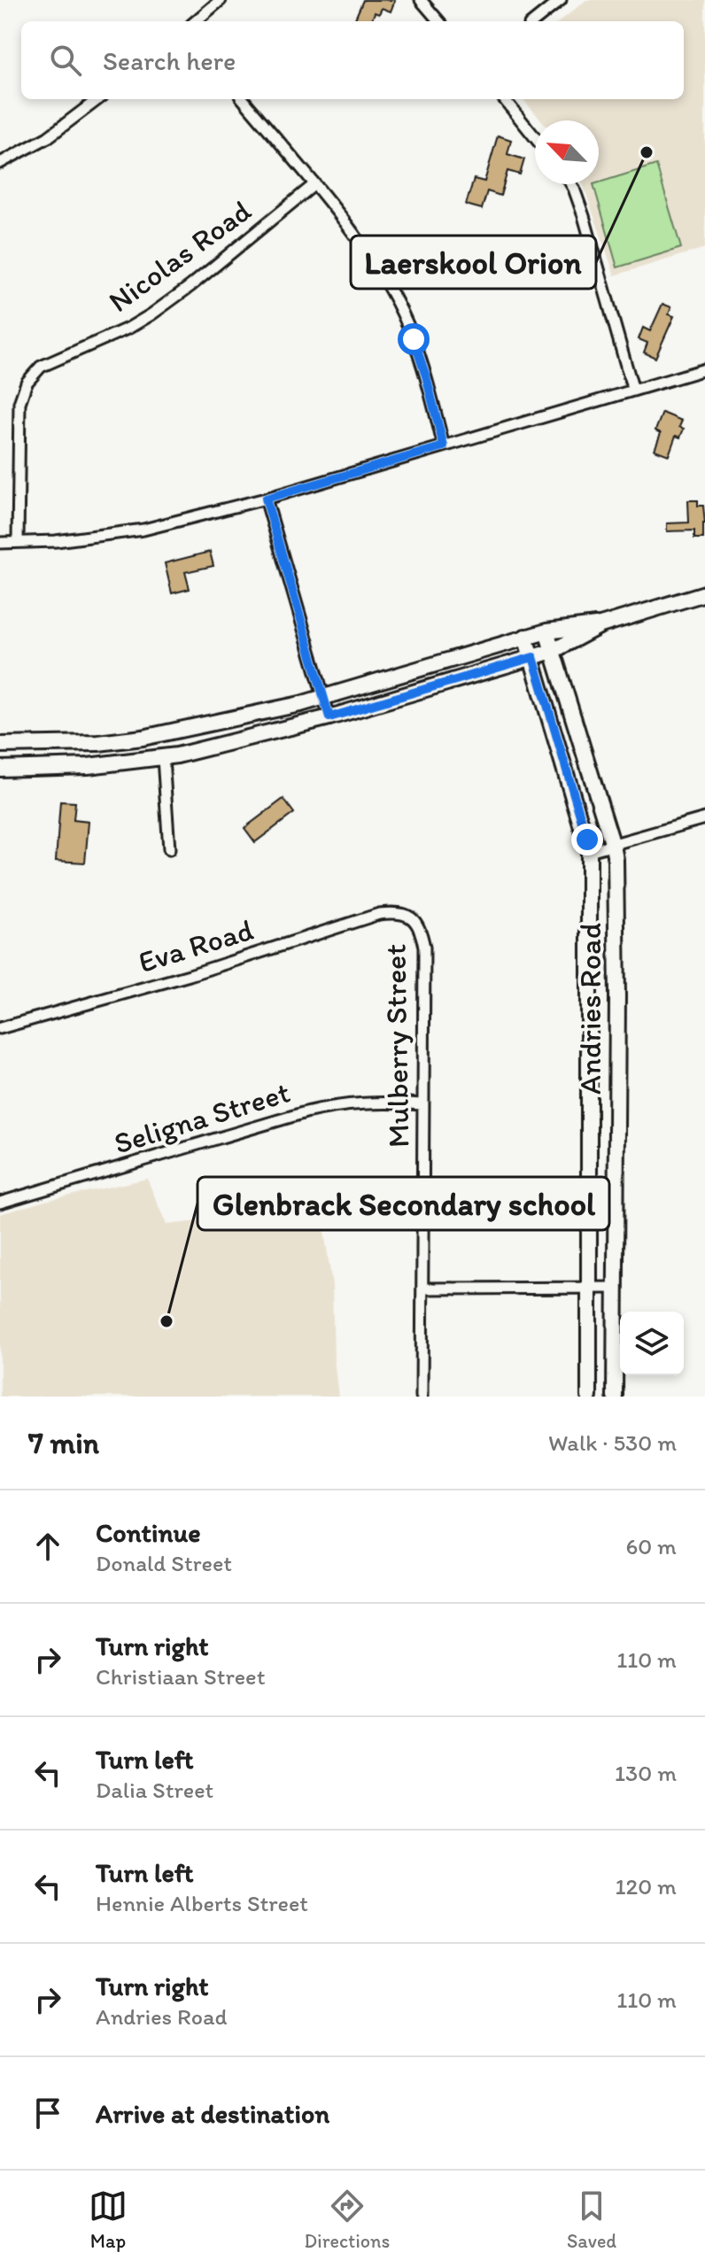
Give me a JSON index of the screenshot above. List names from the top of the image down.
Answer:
{
  "streets": {
    "street": [
      "Nicolas Road",
      "Eva Road",
      "Andries Road",
      "Mulberry Street",
      "Seligna Street"
    ]
  },
  "crossings": [
    ["Eva Road", "Mulberry Street"],
    ["Mulberry Street", "Seligna Street"]
  ],
  "places": ["Laerskool Orion", "Glenbrack Secondary school"],
  "north": "top left",
  "page": {
    "search": "Search here",
    "heading": ["7 min", "Walk · 530 m"],
    "list": [
      ["Continue", "Donald Street", "60 m"],
      ["Turn right", "Christiaan Street", "110 m"],
      ["Turn left", "Dalia Street", "130 m"],
      ["Turn left", "Hennie Alberts Street", "120 m"],
      ["Turn right", "Andries Road", "110 m"],
      "Arrive at destination"
    ],
    "nav": ["Map", "Directions", "Saved"]
  }
}
